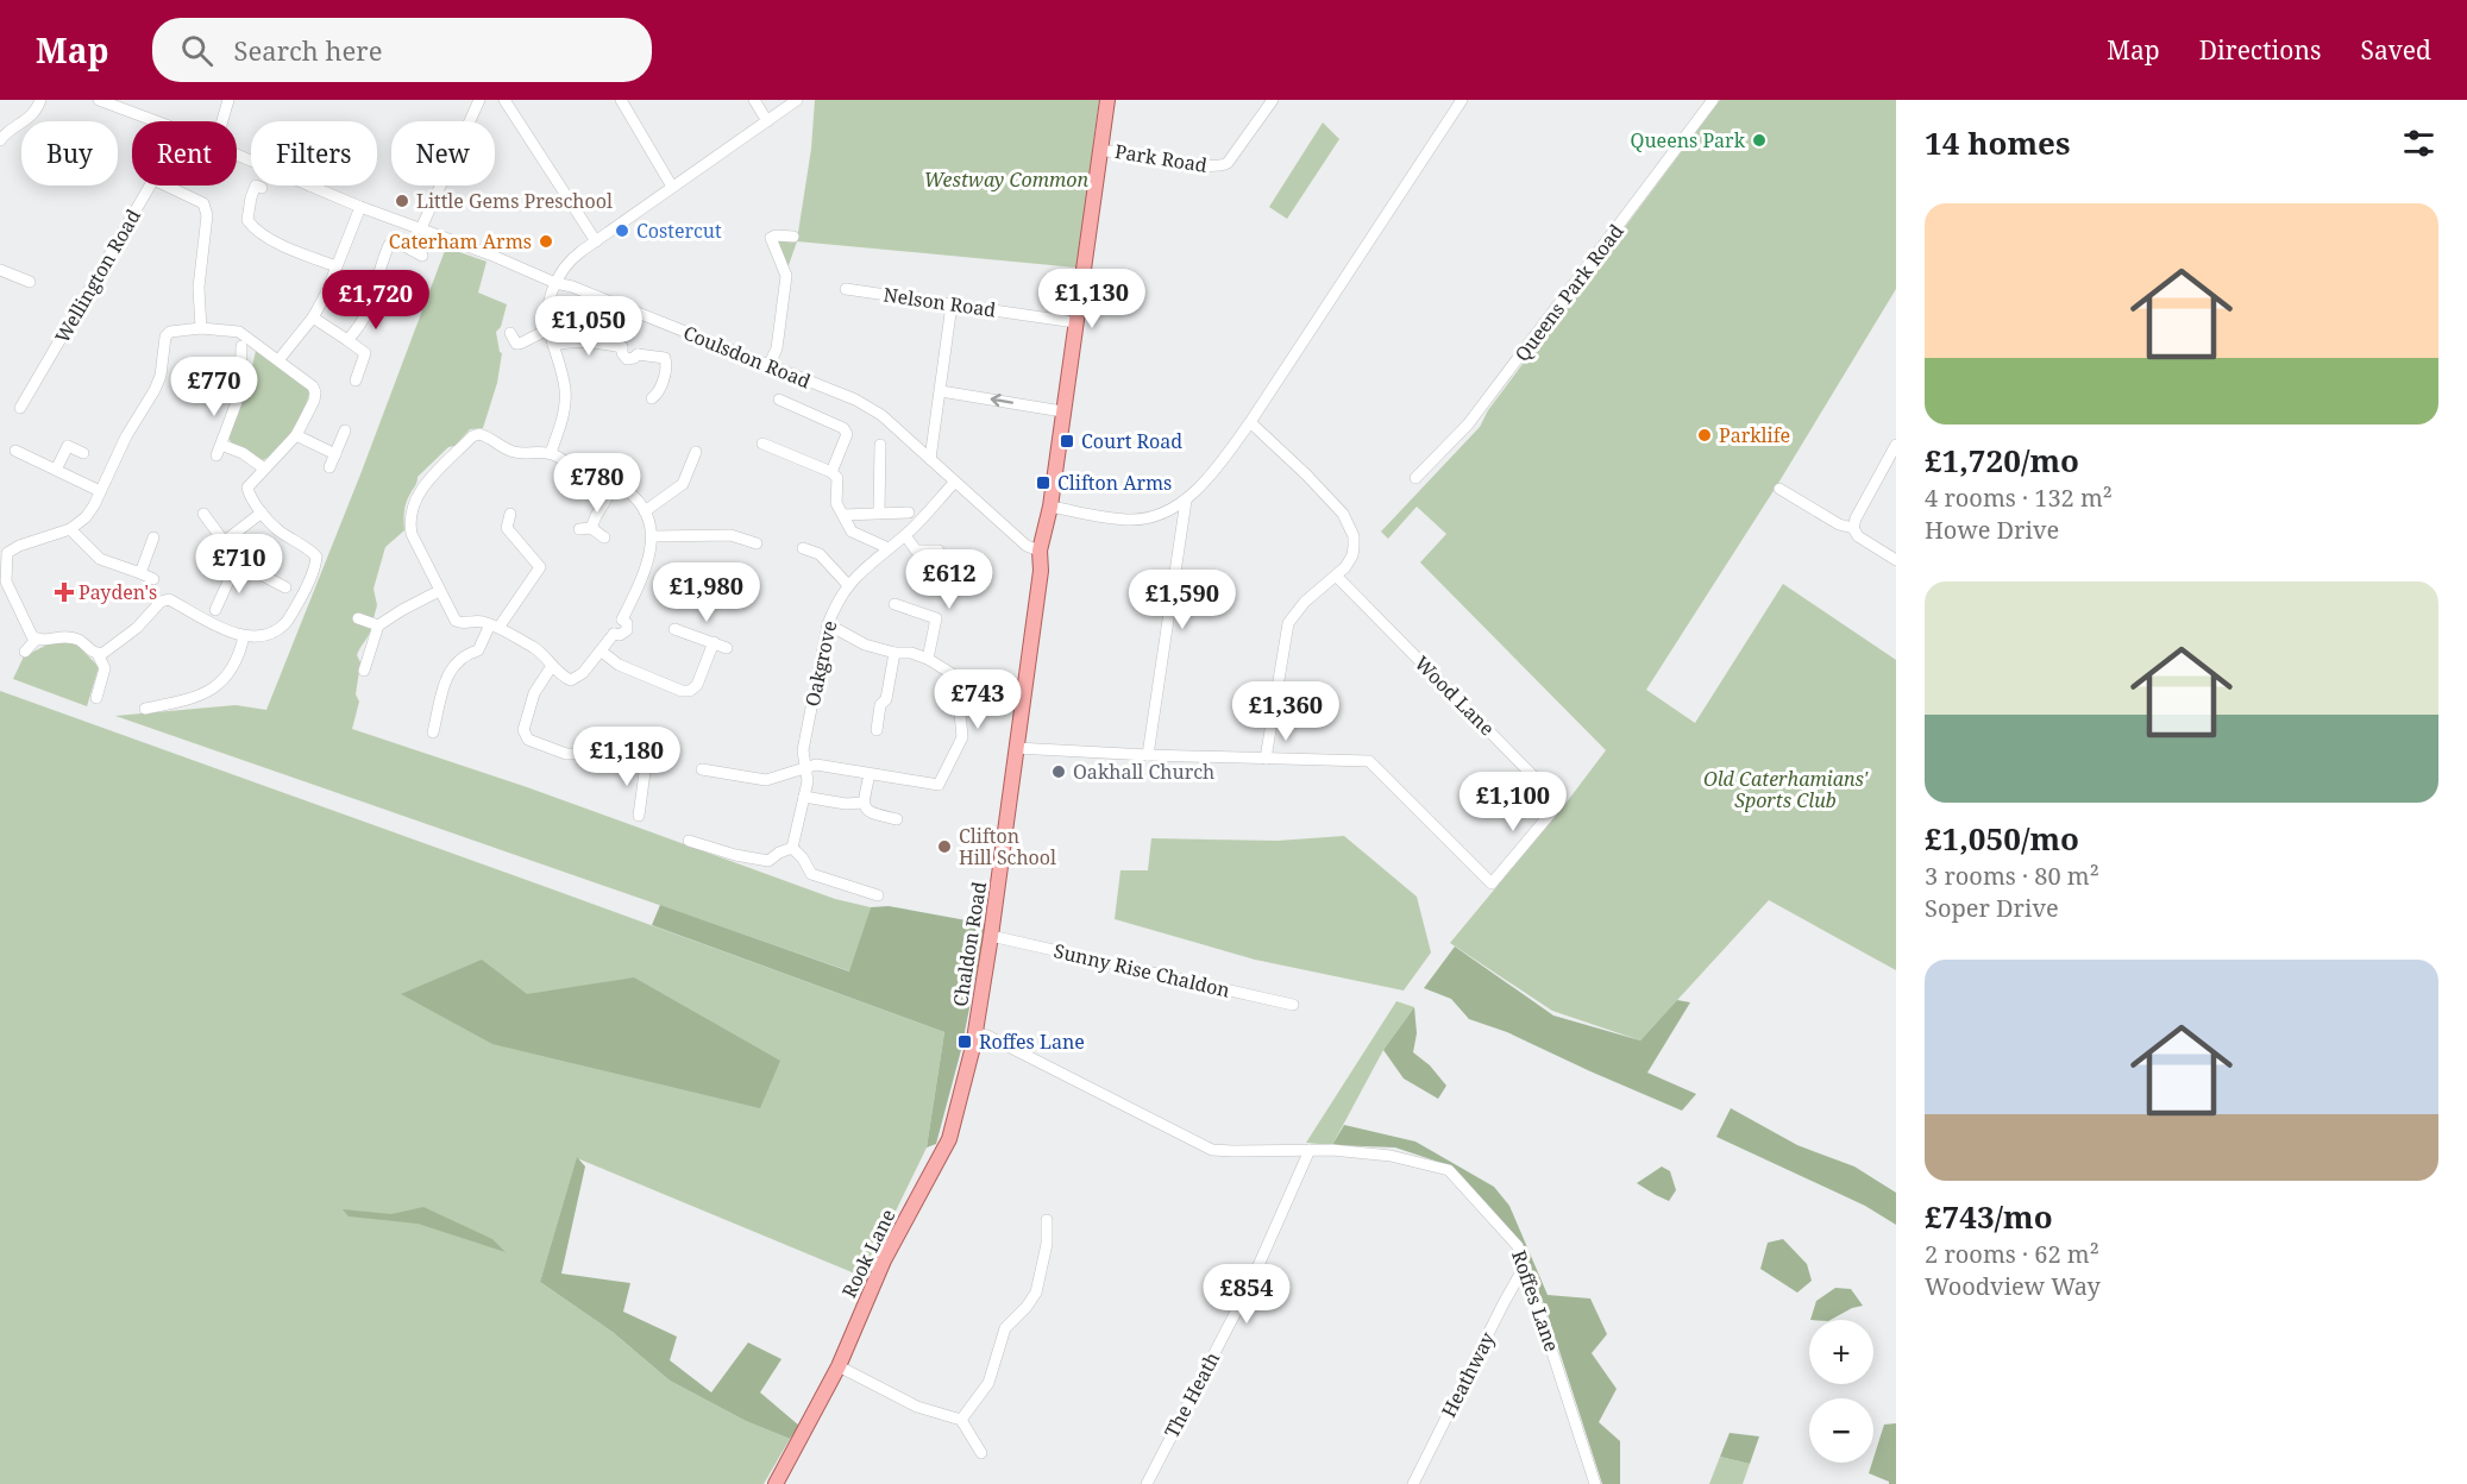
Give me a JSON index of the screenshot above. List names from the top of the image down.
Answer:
{
  "streets": {
    "main road": ["Chaldon Road", "Rook Lane"],
    "street": [
      "Park Road",
      "Wellington Road",
      "Queens Park Road",
      "Nelson Road",
      "Coulsdon Road",
      "Oakgrove",
      "Wood Lane",
      "Sunny Rise Chaldon",
      "Roffes Lane",
      "Heathway",
      "The Heath"
    ]
  },
  "crossings": [
    ["Park Road", "Chaldon Road"],
    ["Nelson Road", "Chaldon Road"],
    ["Coulsdon Road", "Oakgrove"],
    ["Coulsdon Road", "Chaldon Road"],
    ["Chaldon Road", "Sunny Rise Chaldon"],
    ["Chaldon Road", "Rook Lane"],
    ["Chaldon Road", "Roffes Lane"],
    ["Rook Lane", "Roffes Lane"],
    ["Roffes Lane", "Heathway"],
    ["Roffes Lane", "The Heath"]
  ],
  "parks": ["Westway Common", "Old Caterhamians' Sports Club"],
  "places": {
    "other": [
      "Queens Park",
      "Little Gems Preschool",
      "Costercut",
      "Caterham Arms",
      "Parklife",
      "Oakhall Church",
      "Clifton Hill School"
    ],
    "transit": ["Court Road", "Clifton Arms", "Roffes Lane"],
    "health": ["Payden's"]
  },
  "page": {
    "header": "Map",
    "search": "Search here",
    "nav": ["Map", "Directions", "Saved"],
    "heading": "14 homes",
    "chip": [
      "Buy",
      "Rent",
      "Filters",
      "New"
    ],
    "list": [
      {
        "name": "£1,720/mo",
        "note": "4 rooms · 132 m² · Howe Drive"
      },
      {
        "name": "£1,050/mo",
        "note": "3 rooms · 80 m² · Soper Drive"
      },
      {
        "name": "£743/mo",
        "note": "2 rooms · 62 m² · Woodview Way"
      }
    ],
    "price": [
      "£1,130",
      "£1,720",
      "£1,050",
      "£770",
      "£780",
      "£710",
      "£612",
      "£1,980",
      "£1,590",
      "£743",
      "£1,360",
      "£1,180",
      "£1,100",
      "£854"
    ],
    "map_buttons": ["+", "−"]
  }
}
